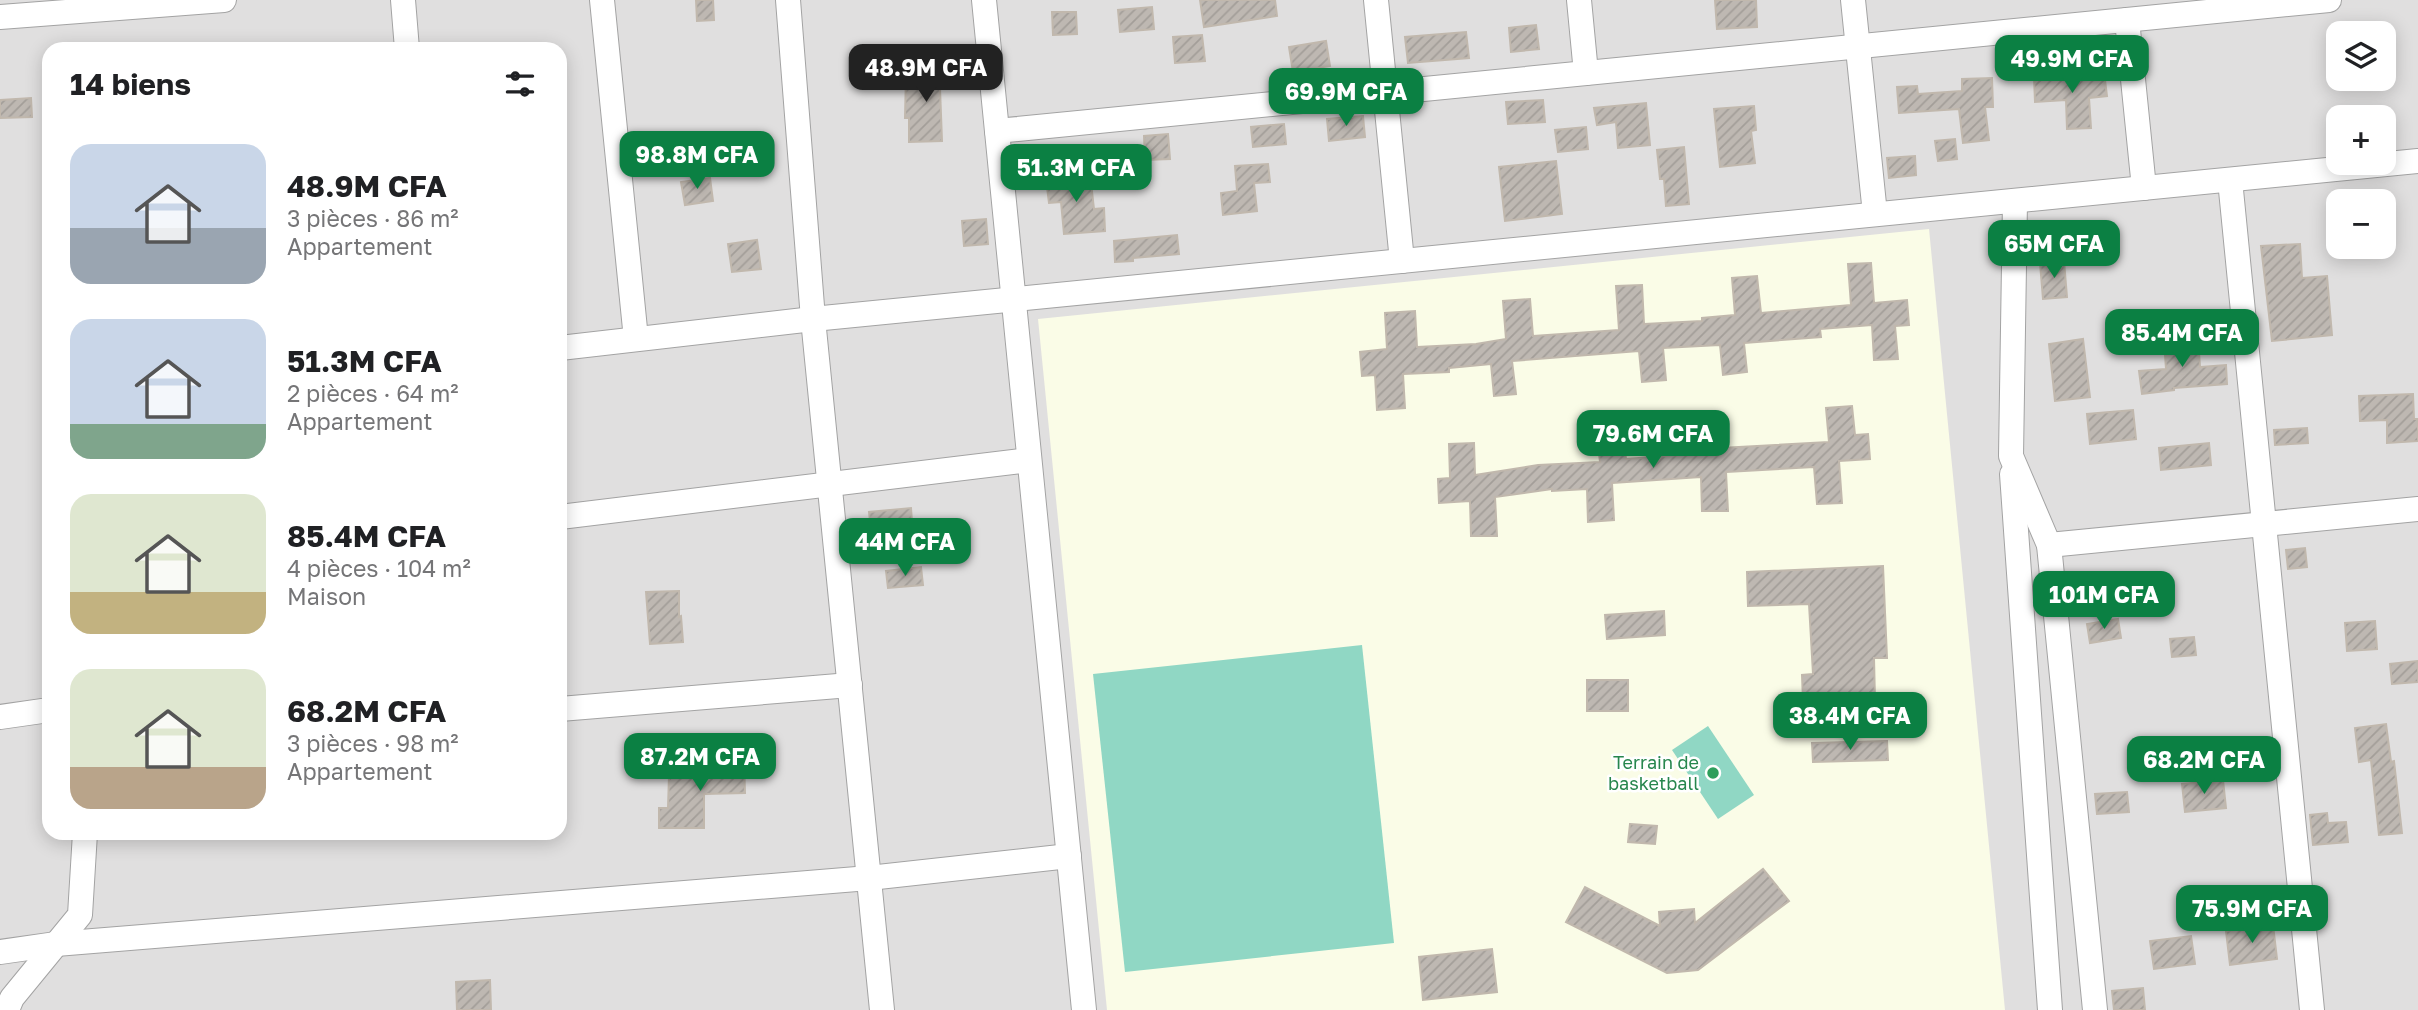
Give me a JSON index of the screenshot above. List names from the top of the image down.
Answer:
{
  "places": ["Terrain de basketball"],
  "page": {
    "map_buttons": ["+", "−"],
    "price": [
      "49.9M CFA",
      "48.9M CFA",
      "69.9M CFA",
      "98.8M CFA",
      "51.3M CFA",
      "65M CFA",
      "85.4M CFA",
      "79.6M CFA",
      "44M CFA",
      "101M CFA",
      "38.4M CFA",
      "87.2M CFA",
      "68.2M CFA",
      "75.9M CFA"
    ],
    "heading": "14 biens",
    "list": [
      {
        "name": "48.9M CFA",
        "note": "3 pièces · 86 m² · Appartement"
      },
      {
        "name": "51.3M CFA",
        "note": "2 pièces · 64 m² · Appartement"
      },
      {
        "name": "85.4M CFA",
        "note": "4 pièces · 104 m² · Maison"
      },
      {
        "name": "68.2M CFA",
        "note": "3 pièces · 98 m² · Appartement"
      }
    ]
  }
}
